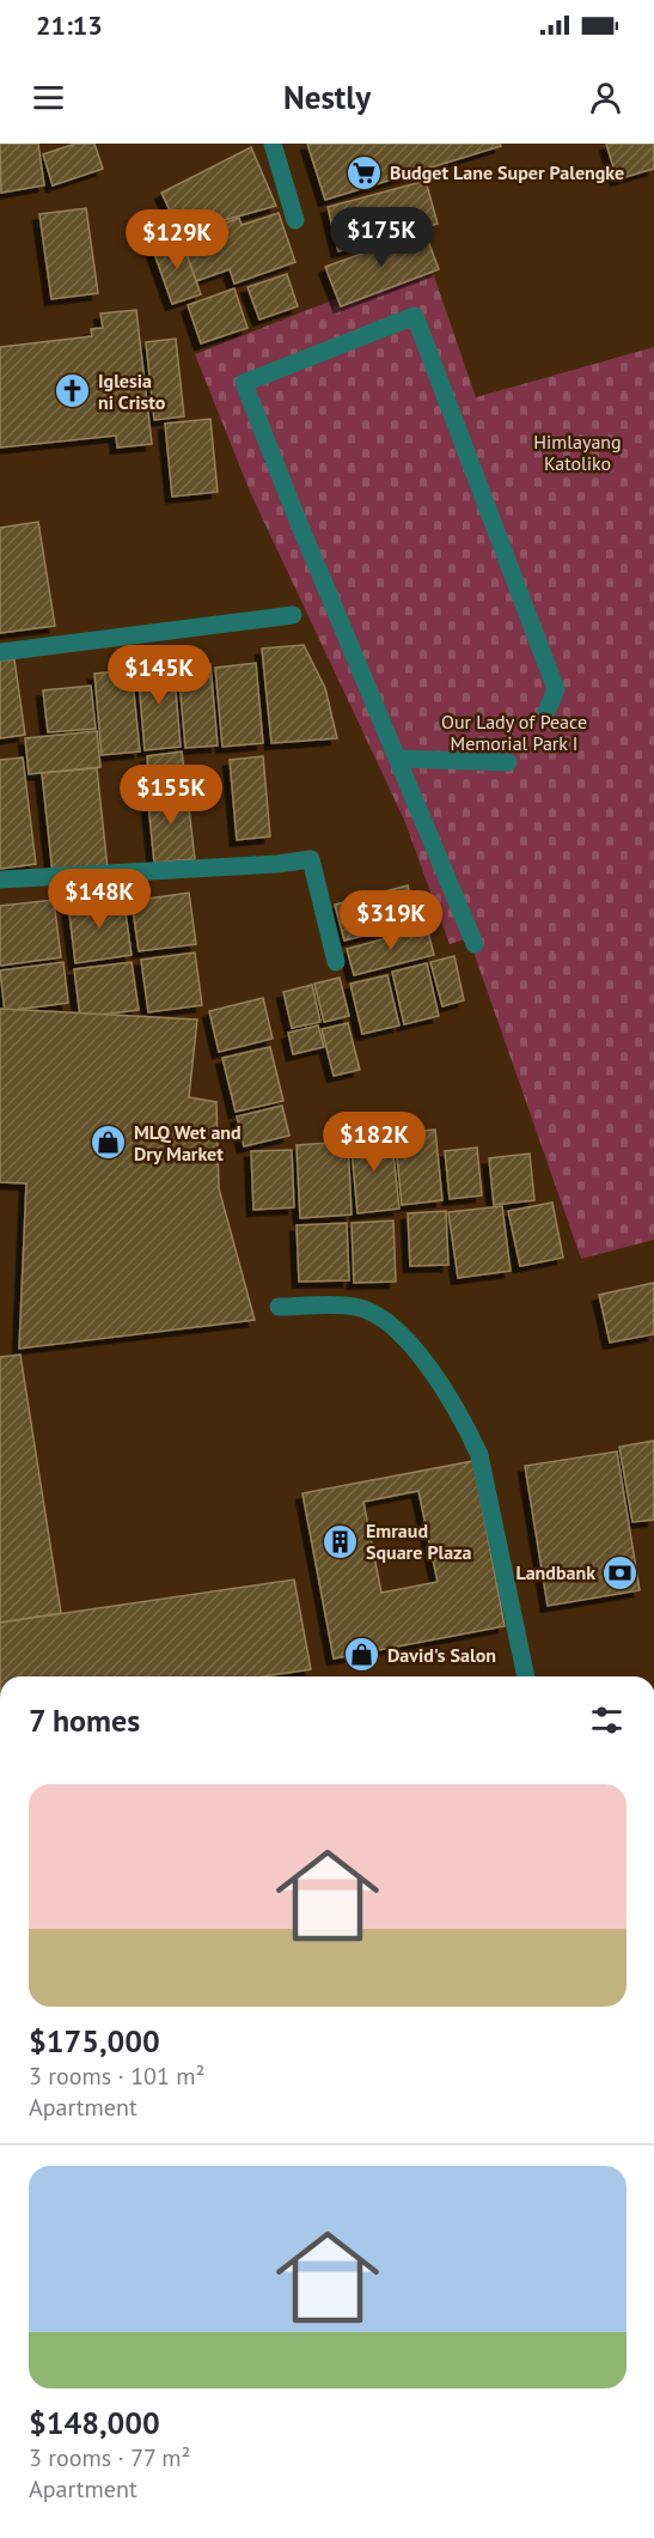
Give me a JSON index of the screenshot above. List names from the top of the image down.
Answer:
{
  "parks": ["Himlayang Katoliko", "Our Lady of Peace Memorial Park I"],
  "places": {
    "supermarket": ["Budget Lane Super Palengke"],
    "church": ["Iglesia ni Cristo"],
    "shop": ["MLQ Wet and Dry Market", "David's Salon"],
    "building": ["Emraud Square Plaza"],
    "bank": ["Landbank"]
  },
  "page": {
    "status": "21:13",
    "header": "Nestly",
    "price": [
      "$175K",
      "$129K",
      "$145K",
      "$155K",
      "$148K",
      "$319K",
      "$182K"
    ],
    "heading": "7 homes",
    "list": [
      {
        "name": "$175,000",
        "note": "3 rooms · 101 m² · Apartment"
      },
      {
        "name": "$148,000",
        "note": "3 rooms · 77 m² · Apartment"
      }
    ]
  }
}
